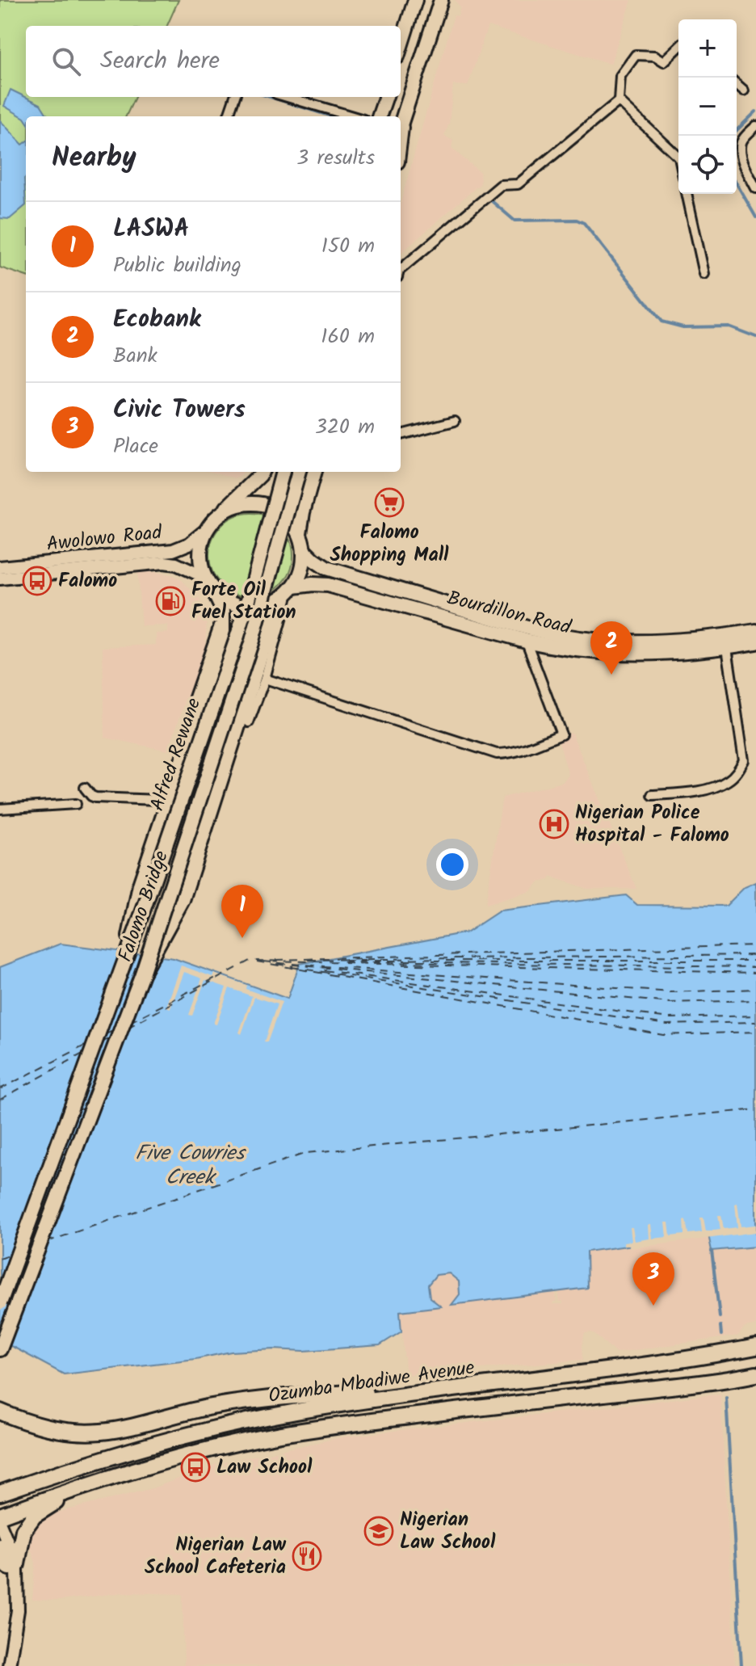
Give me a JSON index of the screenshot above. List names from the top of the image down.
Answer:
{
  "streets": {
    "highway": ["Ozumba Mbadiwe Avenue"],
    "main road": [
      "Awolowo Road",
      "Bourdillon Road",
      "Alfred Rewane",
      "Falomo Bridge"
    ]
  },
  "crossings": [
    ["Awolowo Road", "Bourdillon Road"]
  ],
  "water": ["Five Cowries Creek"],
  "places": {
    "supermarket": ["Falomo Shopping Mall"],
    "bus stop": ["Falomo", "Law School"],
    "fuel station": ["Forte Oil Fuel Station"],
    "hospital": ["Nigerian Police Hospital - Falomo"],
    "school or university": ["Nigerian Law School"],
    "restaurant": ["Nigerian Law School Cafeteria"]
  },
  "page": {
    "map_buttons": ["+", "−"],
    "search": "Search here",
    "heading": ["Nearby", "3 results"],
    "list": [
      {
        "mark": "1",
        "name": "LASWA",
        "note": "Public building",
        "value": "150 m"
      },
      {
        "mark": "2",
        "name": "Ecobank",
        "note": "Bank",
        "value": "160 m"
      },
      {
        "mark": "3",
        "name": "Civic Towers",
        "note": "Place",
        "value": "320 m"
      }
    ],
    "pins": ["2", "1", "3"]
  }
}
